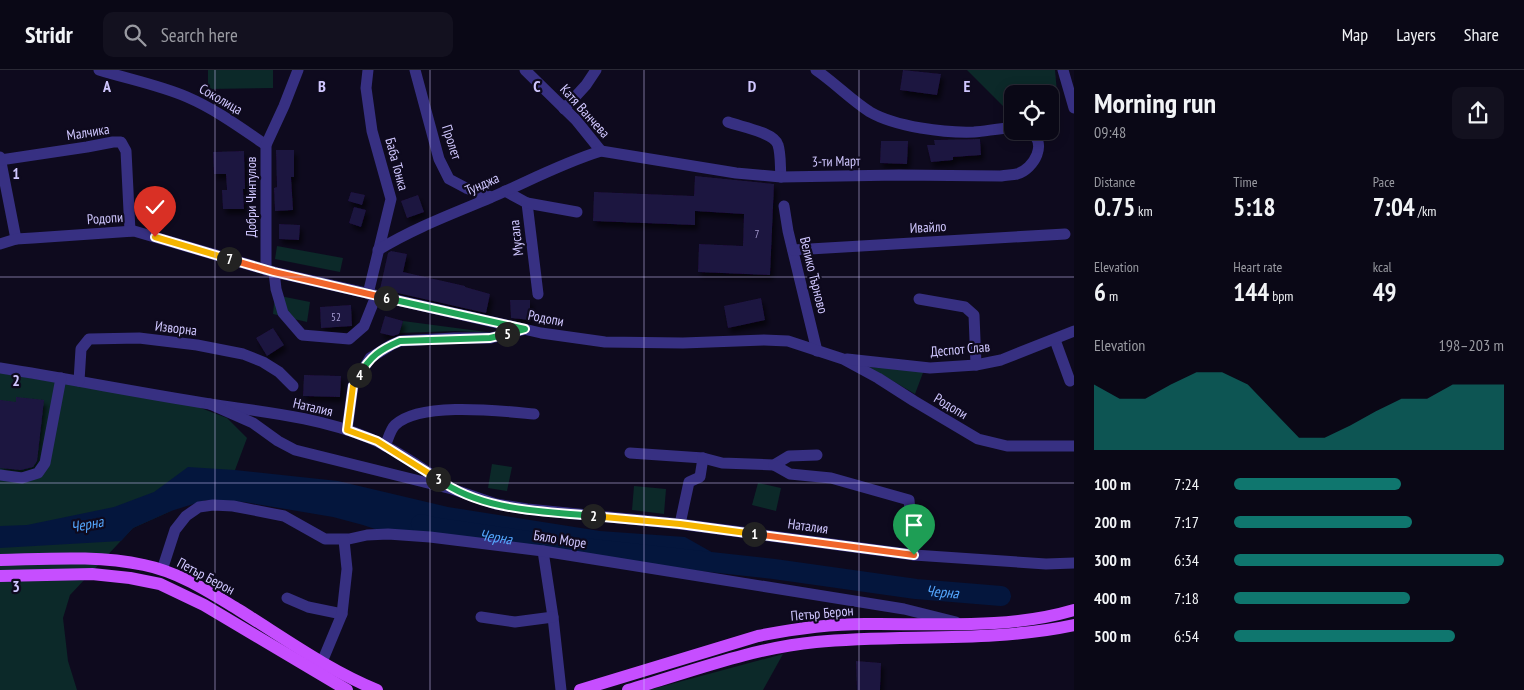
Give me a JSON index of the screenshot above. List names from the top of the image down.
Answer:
{
  "streets": {
    "main road": ["Петър Берон"],
    "street": [
      "Соколица",
      "Катя Ванчева",
      "Малчика",
      "Пролет",
      "3-ти Март",
      "Баба Тонка",
      "Тунджа",
      "Добри Чинтулов",
      "Родопи",
      "Ивайло",
      "Мусала",
      "Велико Търново",
      "Изворна",
      "Деспот Слав",
      "Наталия",
      "Бяло Море"
    ]
  },
  "crossings": [
    ["Соколица", "Добри Чинтулов"],
    ["Катя Ванчева", "3-ти Март"],
    ["Катя Ванчева", "Тунджа"],
    ["Малчика", "Родопи"],
    ["Пролет", "Тунджа"],
    ["3-ти Март", "Тунджа"],
    ["Баба Тонка", "Тунджа"],
    ["Баба Тонка", "Добри Чинтулов"],
    ["Баба Тонка", "Родопи"],
    ["Тунджа", "Мусала"],
    ["Добри Чинтулов", "Родопи"],
    ["Родопи", "Велико Търново"],
    ["Родопи", "Деспот Слав"],
    ["Ивайло", "Велико Търново"],
    ["Изворна", "Наталия"],
    ["Бяло Море", "Петър Берон"]
  ],
  "water": ["Черна"],
  "house_numbers": ["7", "52"],
  "page": {
    "header": "Stridr",
    "search": "Search here",
    "nav": ["Map", "Layers", "Share"],
    "heading": ["Morning run", "09:48"],
    "stats": [
      ["Distance", "0.75 km"],
      ["Time", "5:18"],
      ["Pace", "7:04 /km"],
      ["Elevation", "6 m"],
      ["Heart rate", "144 bpm"],
      ["kcal", "49"]
    ],
    "pins": [
      "7",
      "6",
      "5",
      "4",
      "3",
      "2",
      "1"
    ],
    "chart": ["Elevation", "198–203 m"],
    "list": [
      {
        "name": "100 m",
        "note": "7:24"
      },
      {
        "name": "200 m",
        "note": "7:17"
      },
      {
        "name": "300 m",
        "note": "6:34"
      },
      {
        "name": "400 m",
        "note": "7:18"
      },
      {
        "name": "500 m",
        "note": "6:54"
      }
    ]
  },
  "grid": {
    "columns": [
      "A",
      "B",
      "C",
      "D",
      "E"
    ],
    "rows": ["1", "2", "3"]
  }
}
